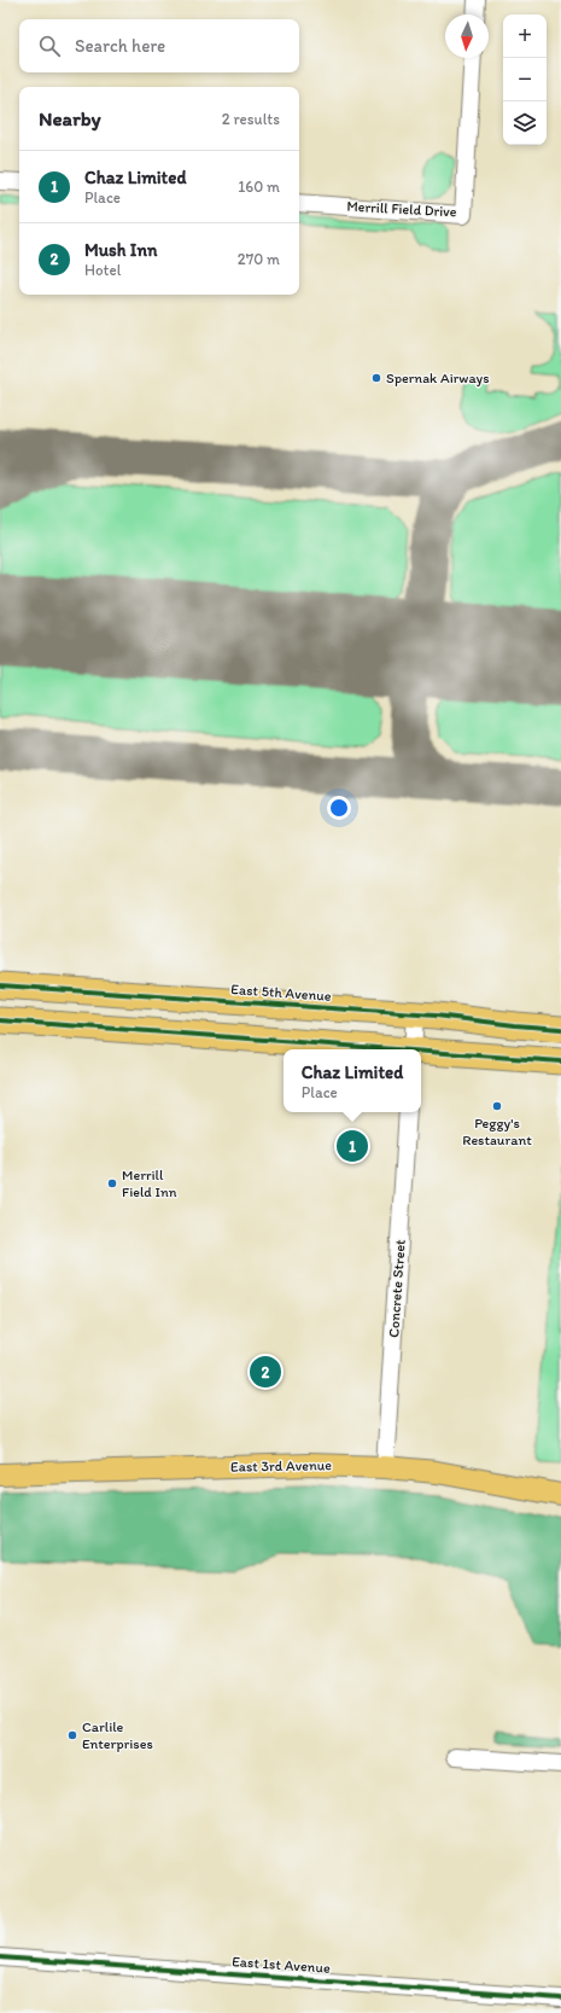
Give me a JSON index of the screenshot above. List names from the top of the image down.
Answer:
{
  "streets": {
    "highway": ["East 5th Avenue"],
    "main road": ["East 3rd Avenue"],
    "street": ["Merrill Field Drive", "Concrete Street", "East 1st Avenue"]
  },
  "crossings": [
    ["Concrete Street", "East 3rd Avenue"]
  ],
  "places": [
    "Spernak Airways",
    "Peggy's Restaurant",
    "Merrill Field Inn",
    "Carlile Enterprises"
  ],
  "north": "bottom",
  "page": {
    "map_buttons": ["+", "−"],
    "search": "Search here",
    "heading": ["Nearby", "2 results"],
    "list": [
      {
        "mark": "1",
        "name": "Chaz Limited",
        "note": "Place",
        "value": "160 m"
      },
      {
        "mark": "2",
        "name": "Mush Inn",
        "note": "Hotel",
        "value": "270 m"
      }
    ],
    "popup": ["Chaz Limited", "Place"],
    "pins": ["1", "2"]
  }
}
